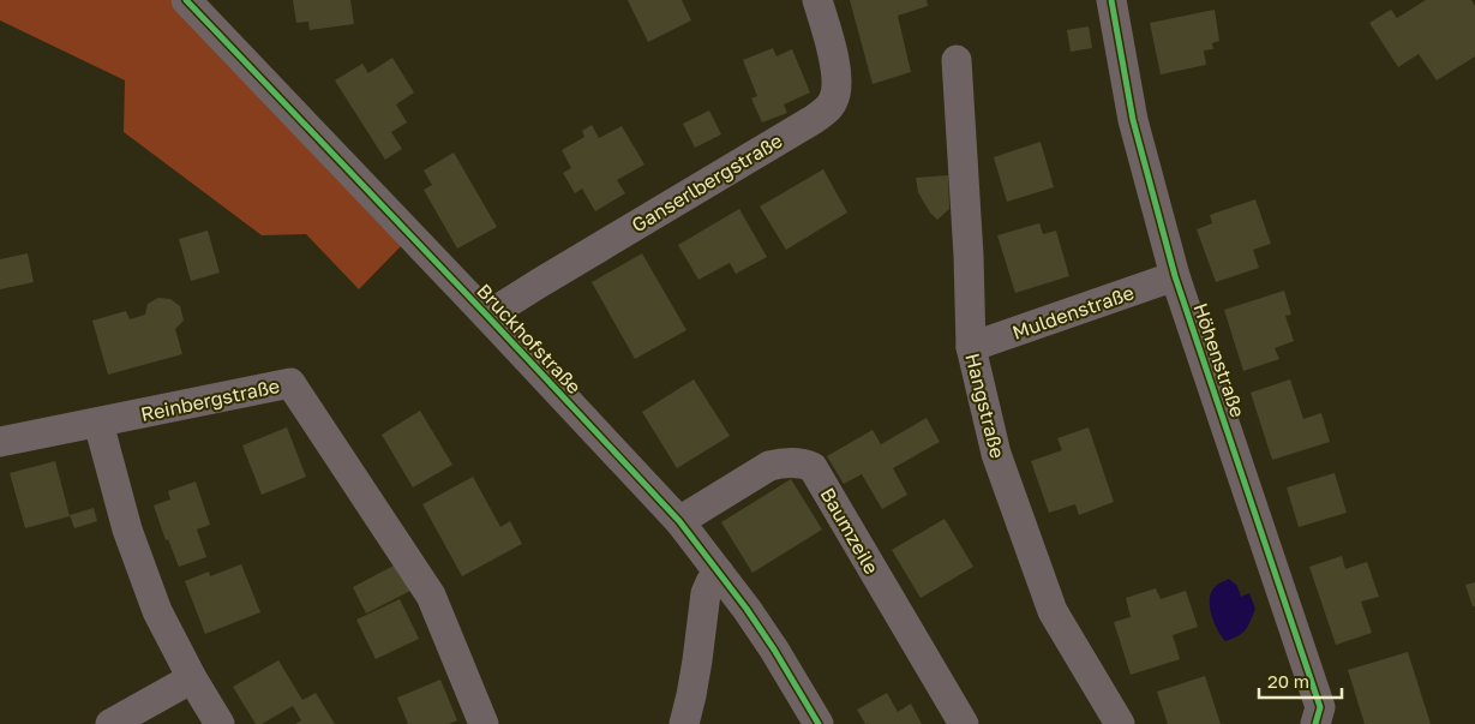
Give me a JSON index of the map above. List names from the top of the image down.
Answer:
{
  "streets": {
    "street": [
      "Ganserlbergstraße",
      "Muldenstraße",
      "Bruckhofstraße",
      "Höhenstraße",
      "Reinbergstraße",
      "Hangstraße",
      "Baumzeile"
    ]
  },
  "crossings": [
    ["Ganserlbergstraße", "Bruckhofstraße"],
    ["Muldenstraße", "Höhenstraße"],
    ["Muldenstraße", "Hangstraße"],
    ["Bruckhofstraße", "Baumzeile"]
  ],
  "scale_bar": "20 m"
}
